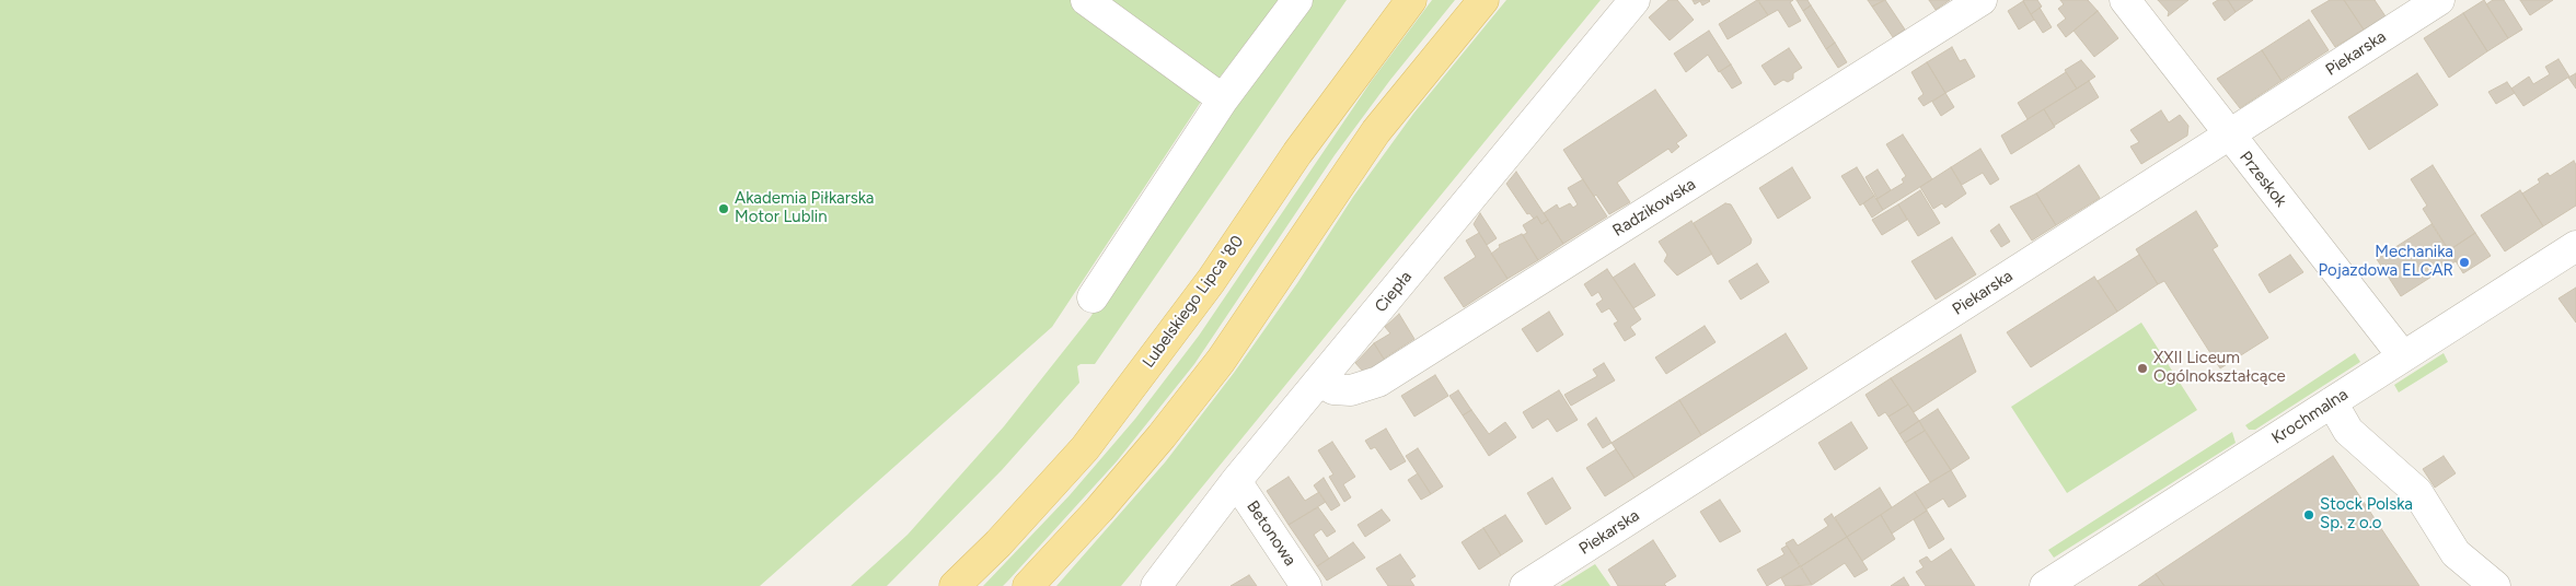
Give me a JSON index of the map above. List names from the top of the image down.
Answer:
{
  "streets": {
    "main road": ["Lubelskiego Lipca '80"],
    "street": [
      "Piekarska",
      "Przeskok",
      "Radzikowska",
      "Ciepła",
      "Krochmalna",
      "Betonowa"
    ]
  },
  "crossings": [
    ["Piekarska", "Przeskok"],
    ["Przeskok", "Krochmalna"],
    ["Radzikowska", "Ciepła"],
    ["Ciepła", "Betonowa"]
  ],
  "places": [
    "Akademia Piłkarska Motor Lublin",
    "Mechanika Pojazdowa ELCAR",
    "XXII Liceum Ogólnokształcące",
    "Stock Polska Sp. z o.o"
  ]
}
